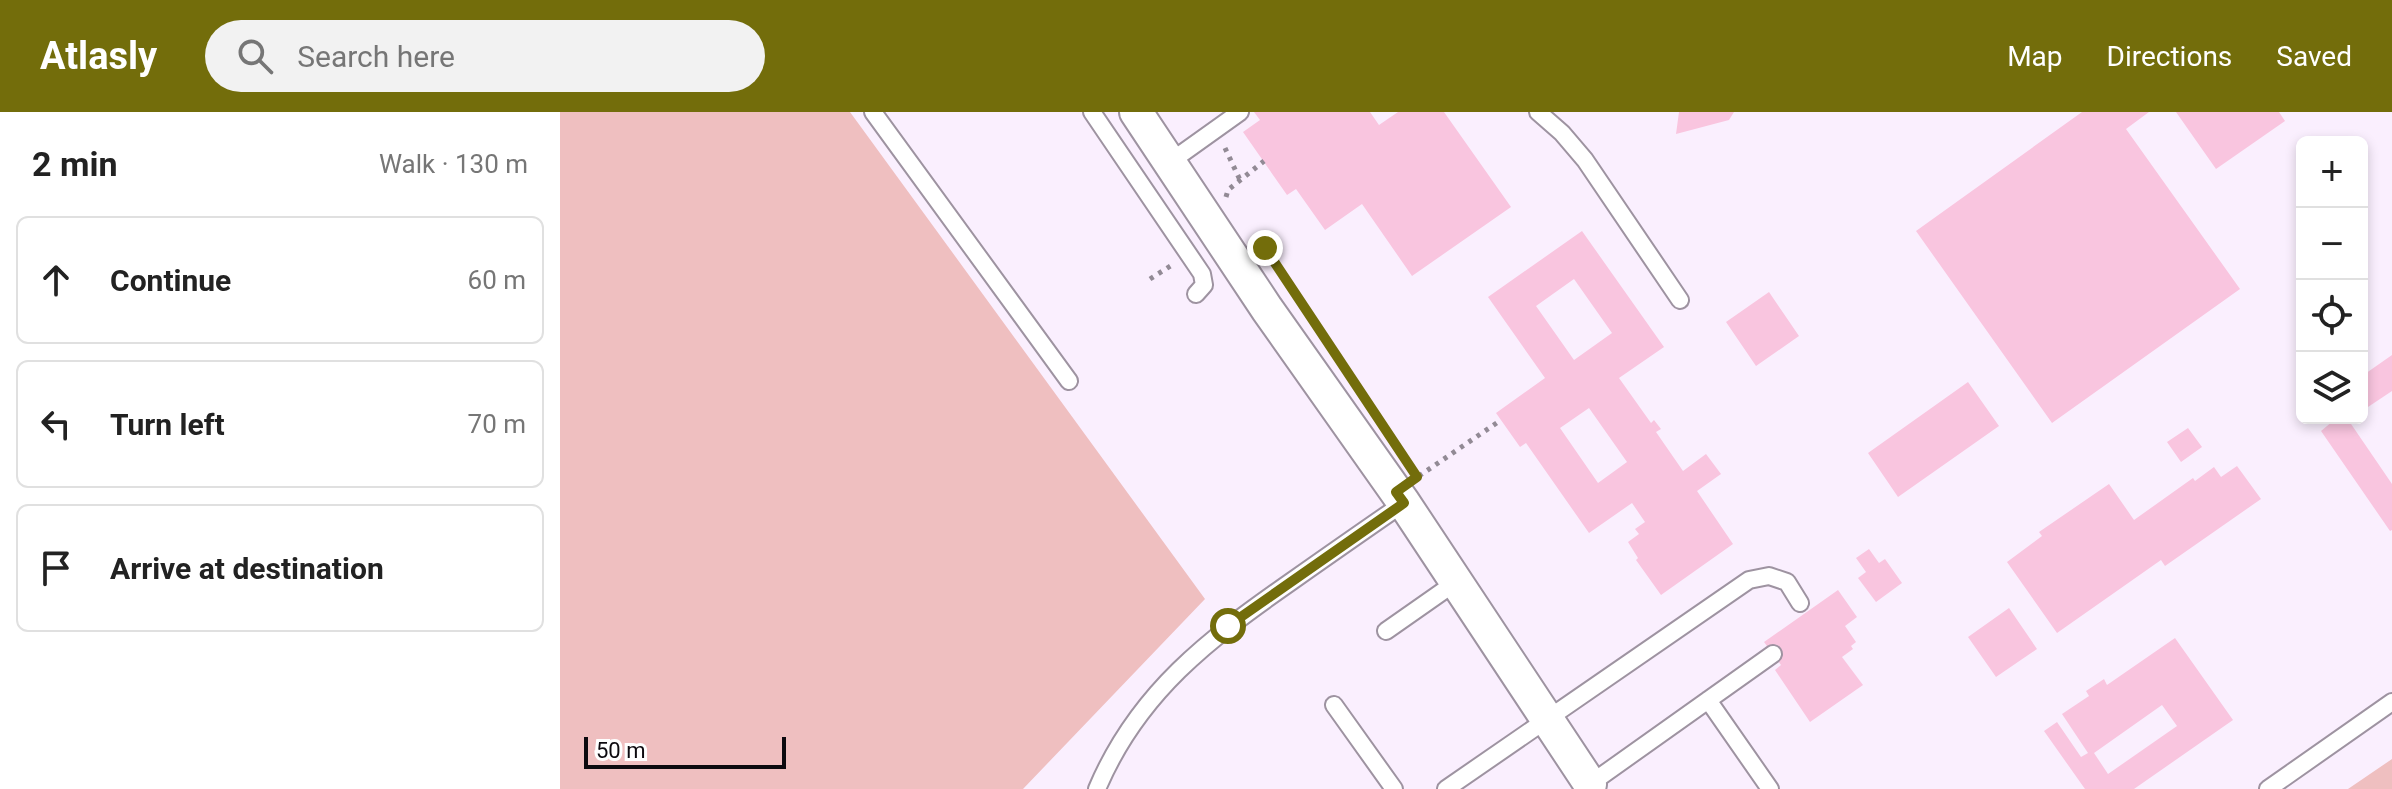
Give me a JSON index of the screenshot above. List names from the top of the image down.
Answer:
{
  "scale_bar": "50 m",
  "page": {
    "header": "Atlasly",
    "search": "Search here",
    "nav": ["Map", "Directions", "Saved"],
    "heading": ["2 min", "Walk · 130 m"],
    "map_buttons": ["+", "−"],
    "list": [
      ["Continue", "60 m"],
      ["Turn left", "70 m"],
      "Arrive at destination"
    ],
    "scale": "50 m"
  }
}
